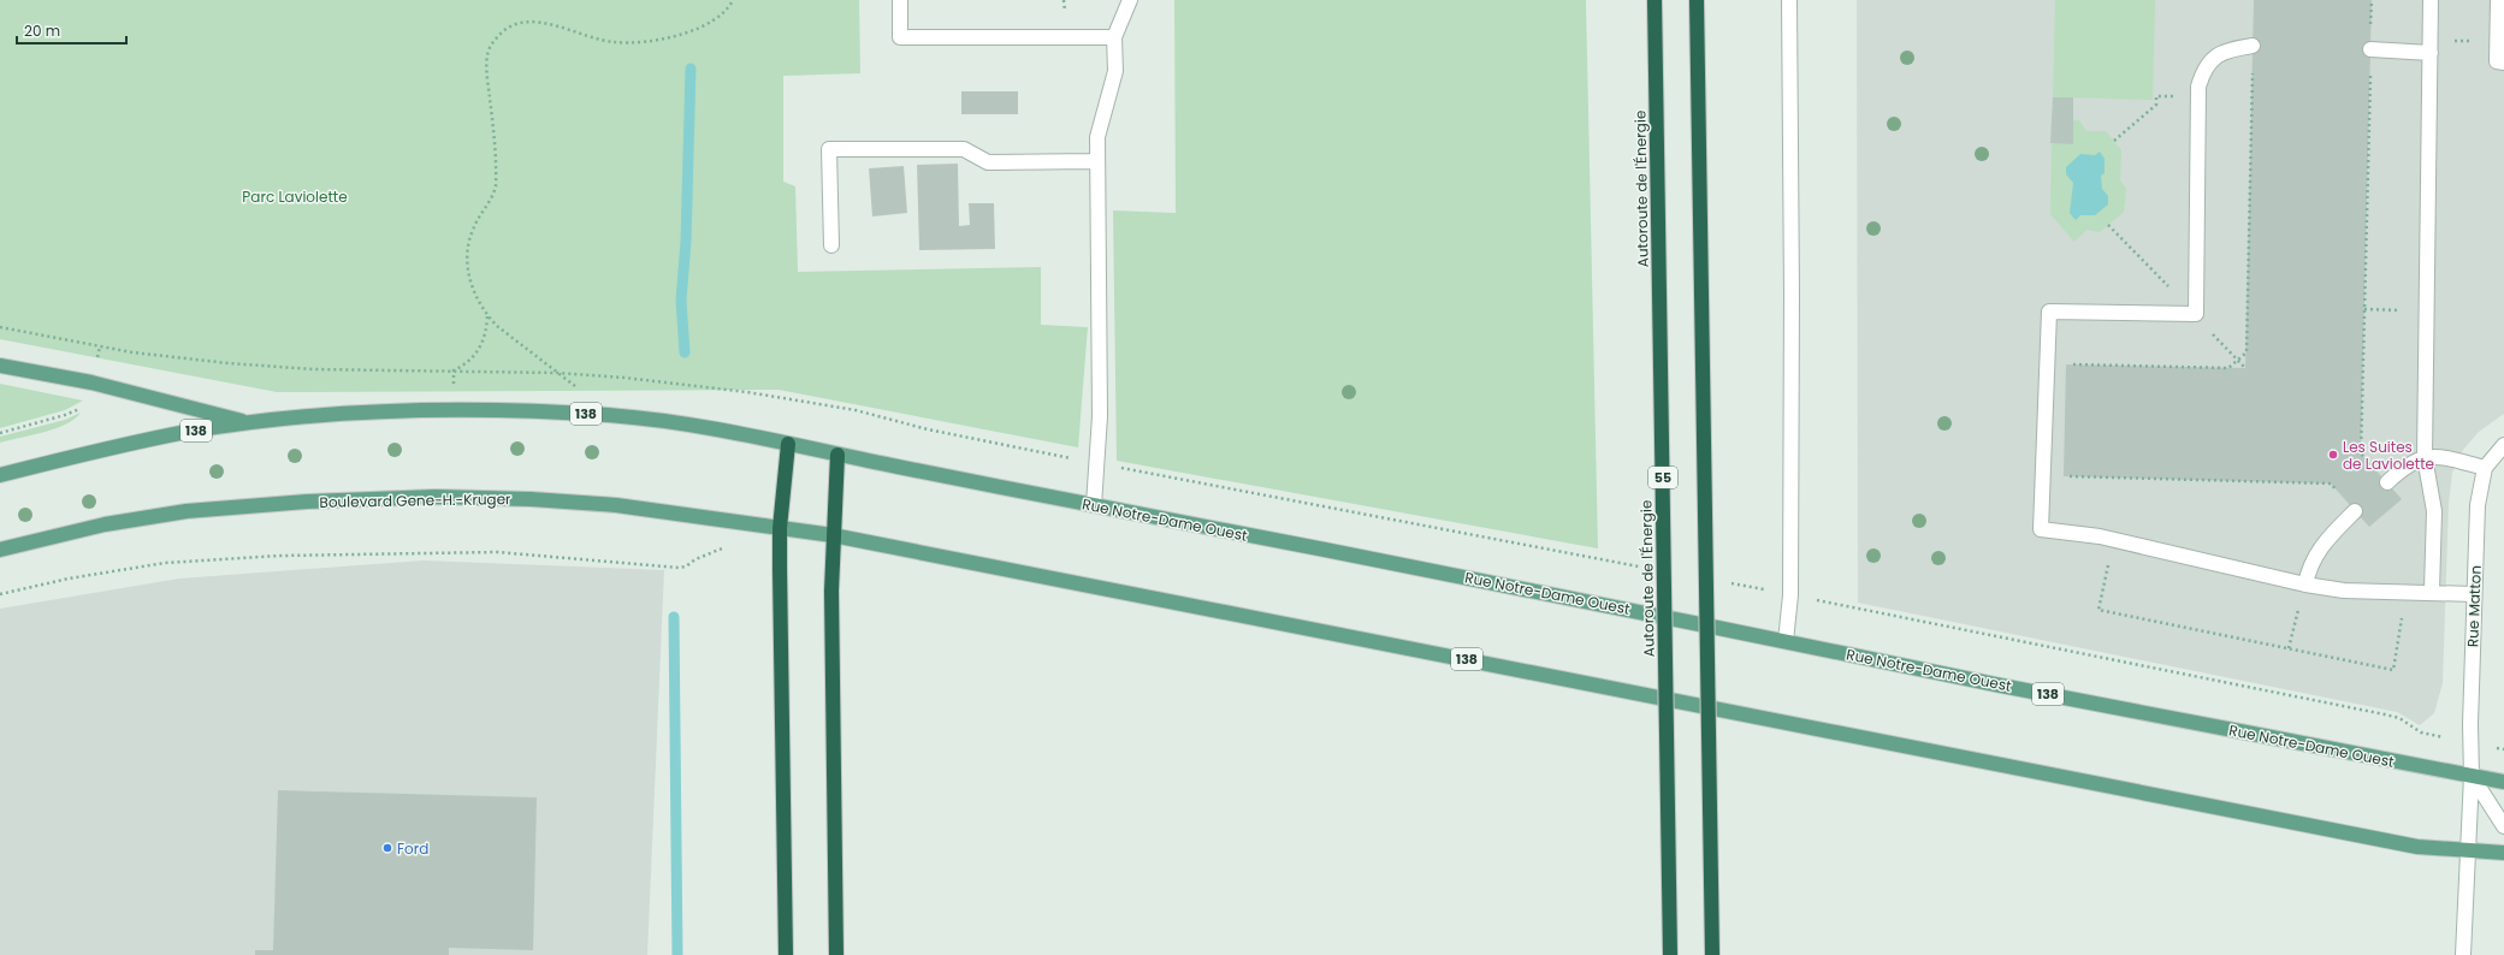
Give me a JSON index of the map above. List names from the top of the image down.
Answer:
{
  "streets": {
    "highway": ["Autoroute de l'Énergie", "55"],
    "main road": ["138", "Boulevard Gene-H.-Kruger", "Rue Notre-Dame Ouest"],
    "street": ["Rue Matton"]
  },
  "crossings": [
    ["138", "Boulevard Gene-H.-Kruger"],
    ["138", "Rue Notre-Dame Ouest"],
    ["138", "Rue Matton"],
    ["Rue Notre-Dame Ouest", "Rue Matton"]
  ],
  "parks": ["Parc Laviolette"],
  "places": ["Les Suites de Laviolette", "Ford"],
  "scale_bar": "20 m"
}
